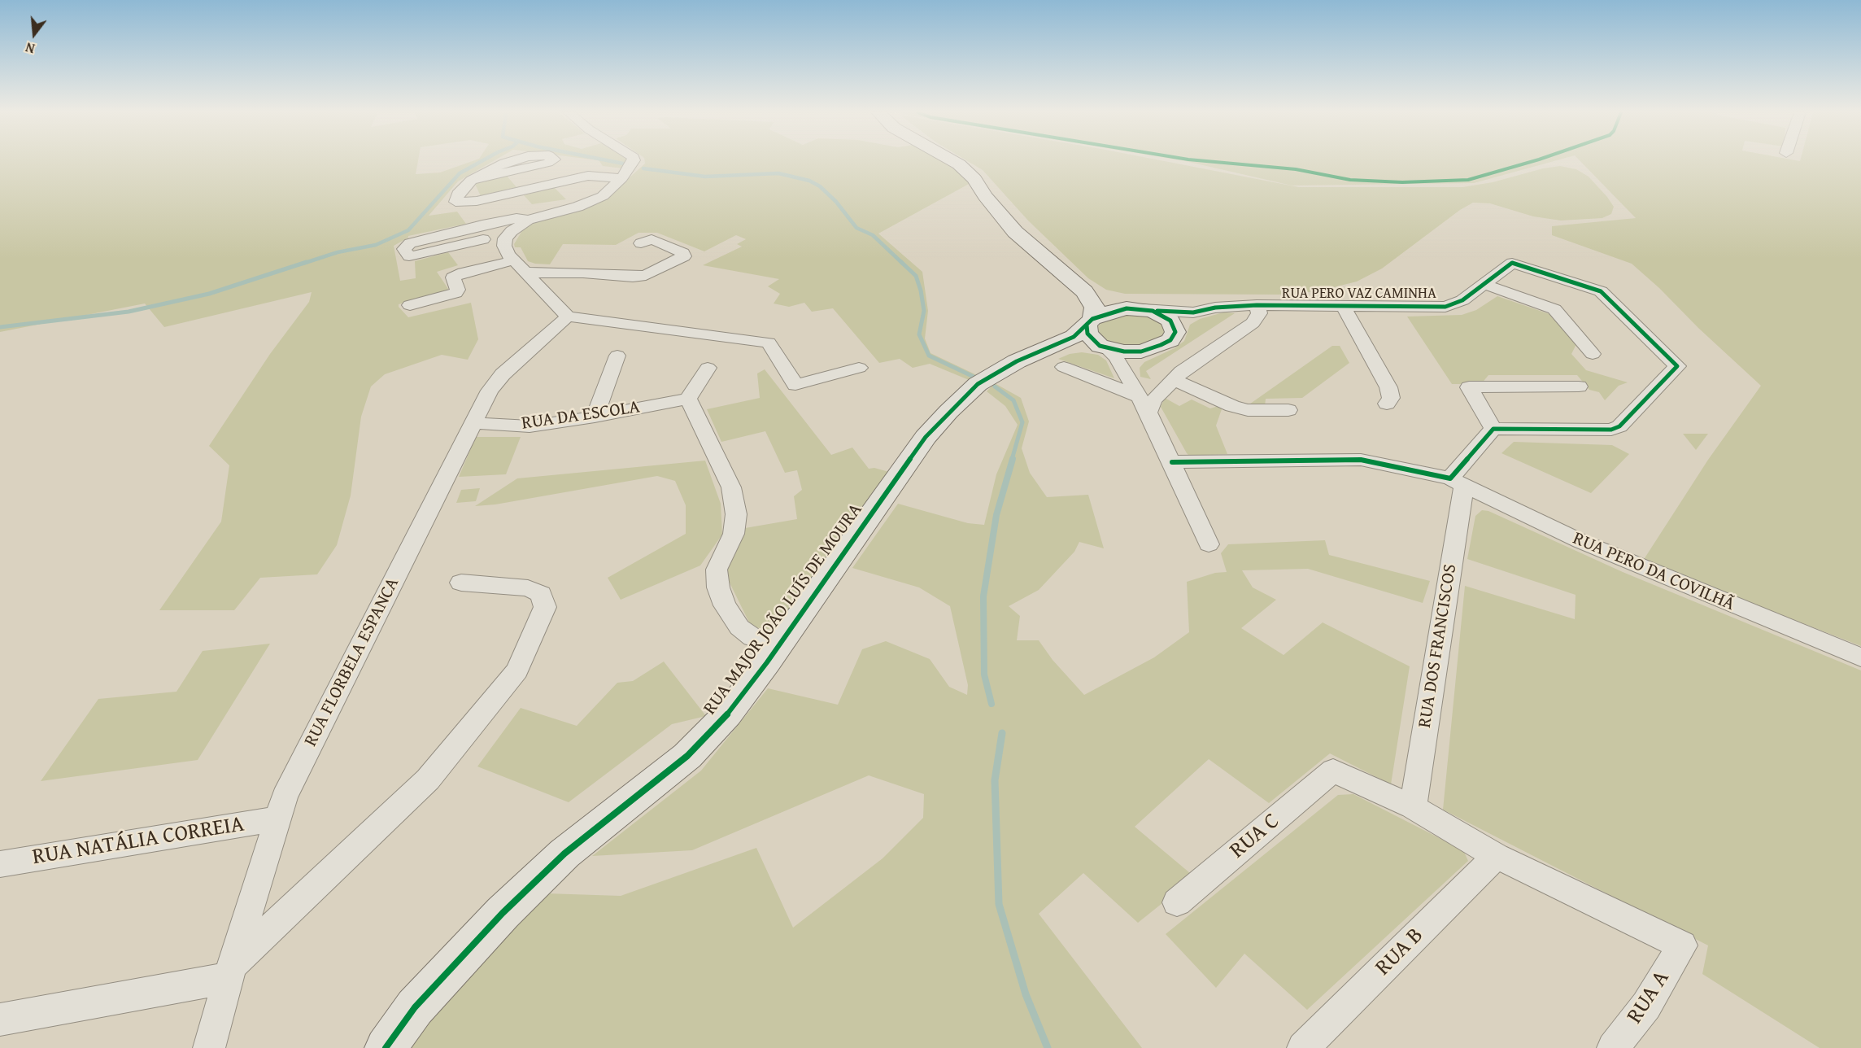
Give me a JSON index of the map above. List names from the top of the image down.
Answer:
{
  "streets": {
    "street": [
      "RUA PERO VAZ CAMINHA",
      "RUA DA ESCOLA",
      "RUA PERO DA COVILHÃ",
      "RUA MAJOR JOÃO LUÍS DE MOURA",
      "RUA DOS FRANCISCOS",
      "RUA FLORBELA ESPANCA",
      "RUA C",
      "RUA NATÁLIA CORREIA",
      "RUA B",
      "RUA A"
    ]
  },
  "crossings": [
    ["RUA PERO VAZ CAMINHA", "RUA MAJOR JOÃO LUÍS DE MOURA"],
    ["RUA DA ESCOLA", "RUA FLORBELA ESPANCA"],
    ["RUA PERO DA COVILHÃ", "RUA DOS FRANCISCOS"],
    ["RUA DOS FRANCISCOS", "RUA C"],
    ["RUA FLORBELA ESPANCA", "RUA NATÁLIA CORREIA"],
    ["RUA B", "RUA A"]
  ],
  "north": "bottom"
}
